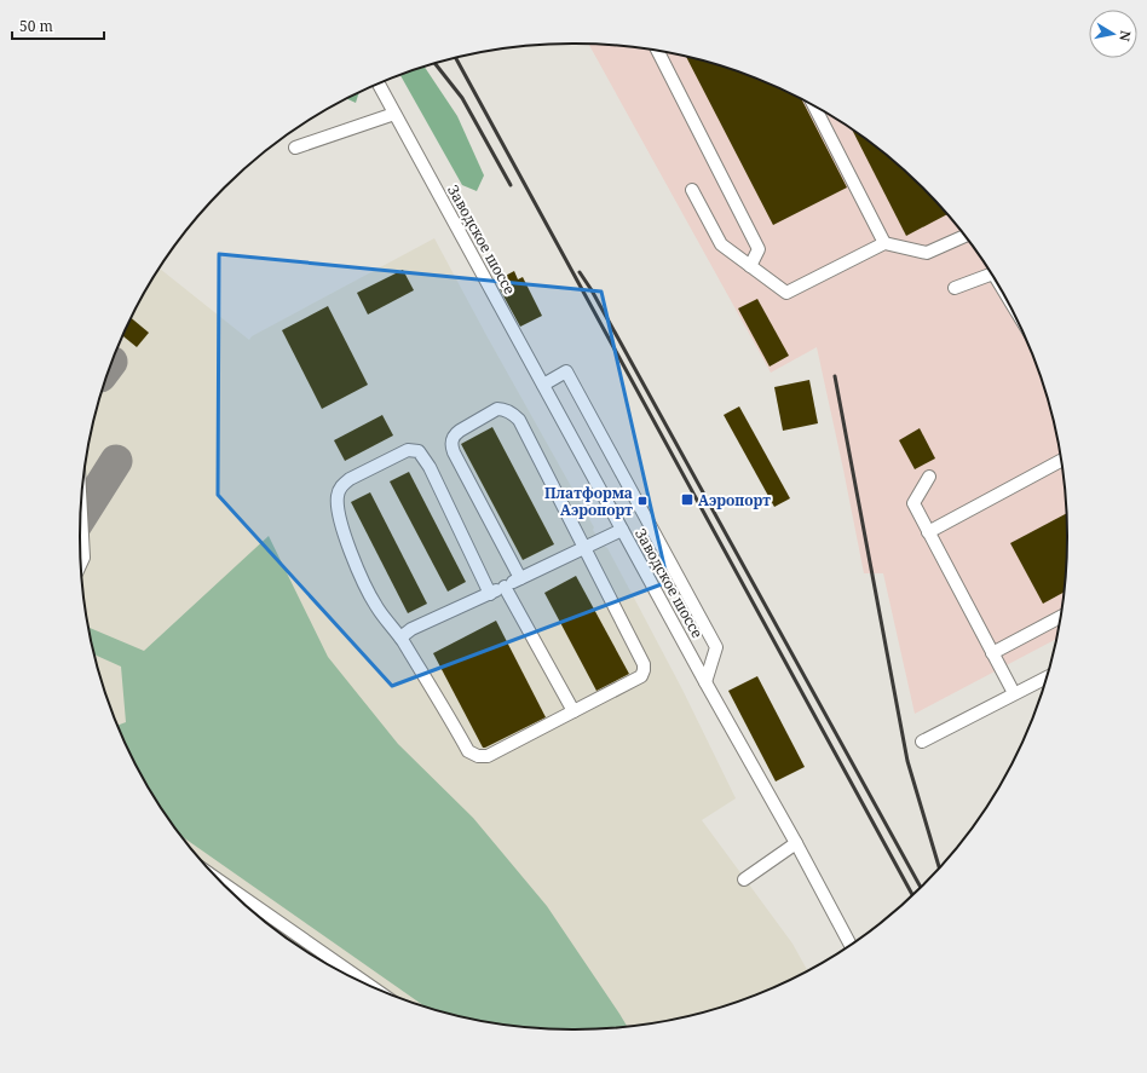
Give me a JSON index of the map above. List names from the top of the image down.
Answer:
{
  "streets": {
    "street": ["Заводское шоссе"]
  },
  "places": {
    "transit": ["Аэропорт", "Платформа Аэропорт"]
  },
  "scale_bar": "50 m",
  "north": "right"
}
